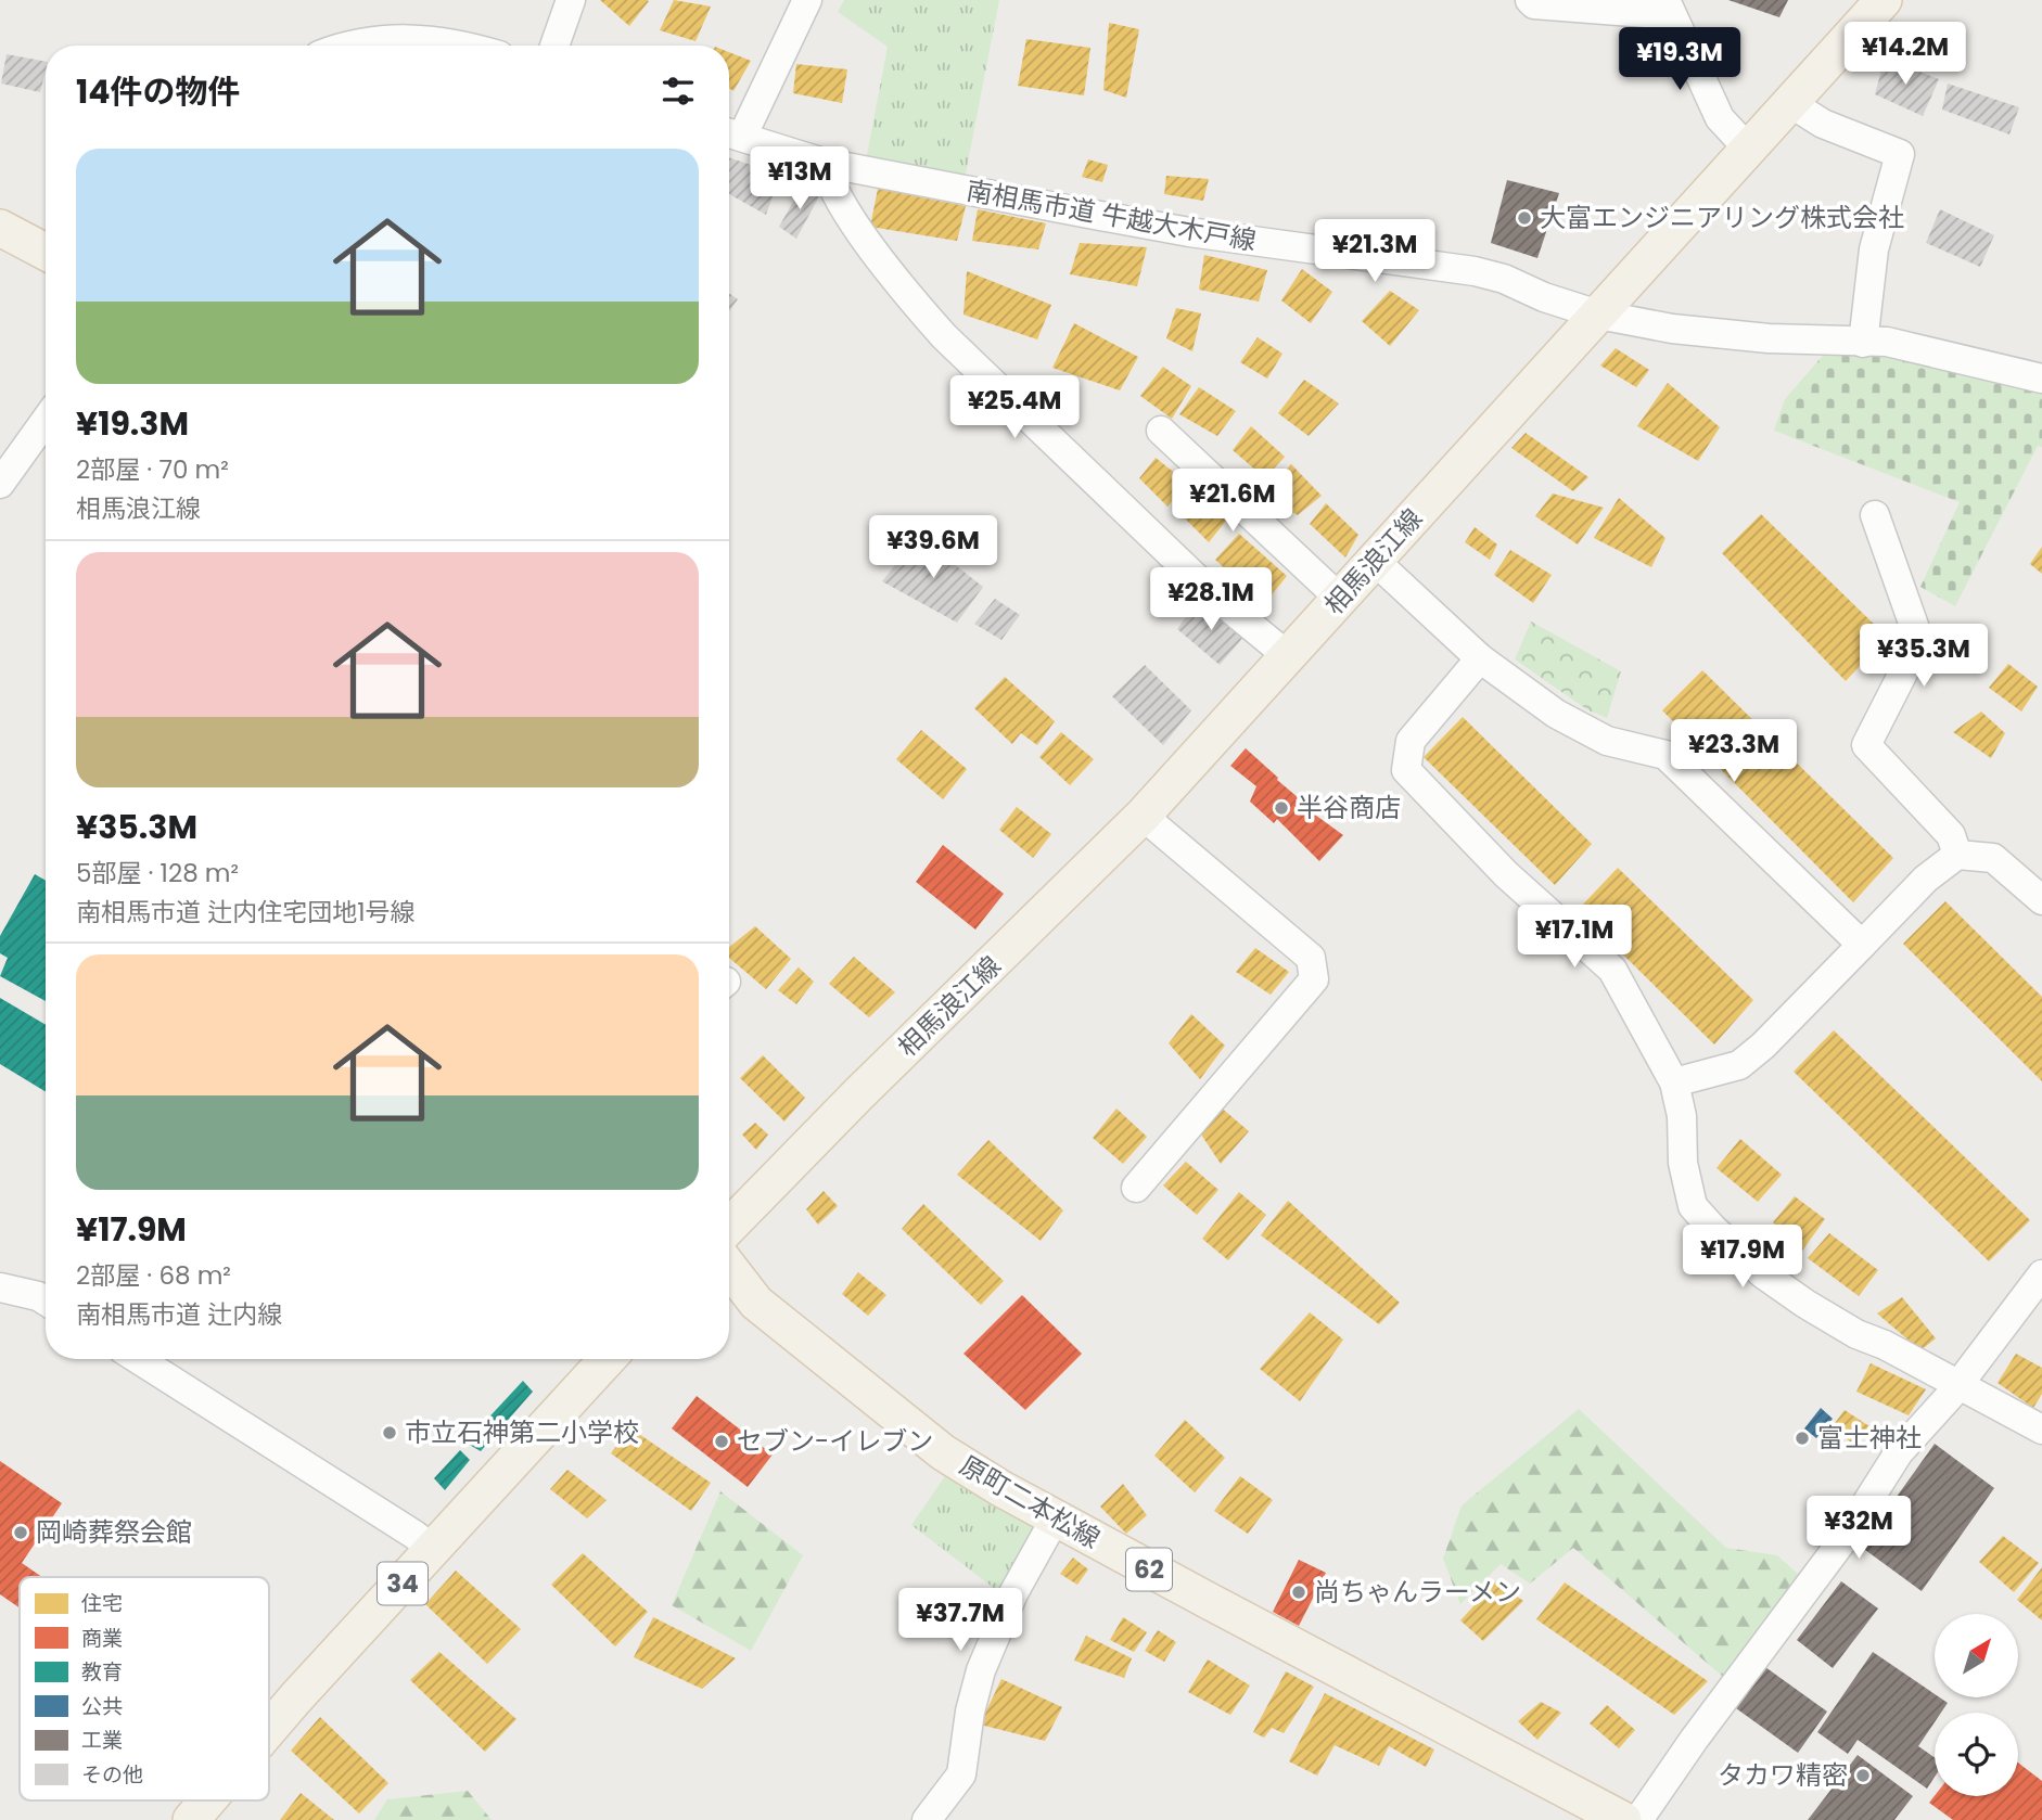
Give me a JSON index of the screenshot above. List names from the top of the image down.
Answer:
{
  "streets": {
    "main road": [
      "相馬浪江線",
      "原町二本松線",
      "62",
      "34"
    ],
    "street": ["南相馬市道 牛越大木戸線"]
  },
  "crossings": [
    ["南相馬市道 牛越大木戸線", "相馬浪江線"]
  ],
  "places": [
    "大富エンジニアリング株式会社",
    "半谷商店",
    "市立石神第二小学校",
    "富士神社",
    "セブン-イレブン",
    "岡崎葬祭会館",
    "尚ちゃんラーメン",
    "タカワ精密"
  ],
  "legend": [
    "住宅",
    "商業",
    "教育",
    "公共",
    "工業",
    "その他"
  ],
  "north": "top right",
  "page": {
    "price": [
      "¥14.2M",
      "¥19.3M",
      "¥13M",
      "¥21.3M",
      "¥25.4M",
      "¥21.6M",
      "¥39.6M",
      "¥28.1M",
      "¥35.3M",
      "¥23.3M",
      "¥17.1M",
      "¥17.9M",
      "¥32M",
      "¥37.7M"
    ],
    "heading": "14件の物件",
    "list": [
      {
        "name": "¥19.3M",
        "note": "2部屋 · 70 m² · 相馬浪江線"
      },
      {
        "name": "¥35.3M",
        "note": "5部屋 · 128 m² · 南相馬市道 辻内住宅団地1号線"
      },
      {
        "name": "¥17.9M",
        "note": "2部屋 · 68 m² · 南相馬市道 辻内線"
      }
    ]
  }
}
